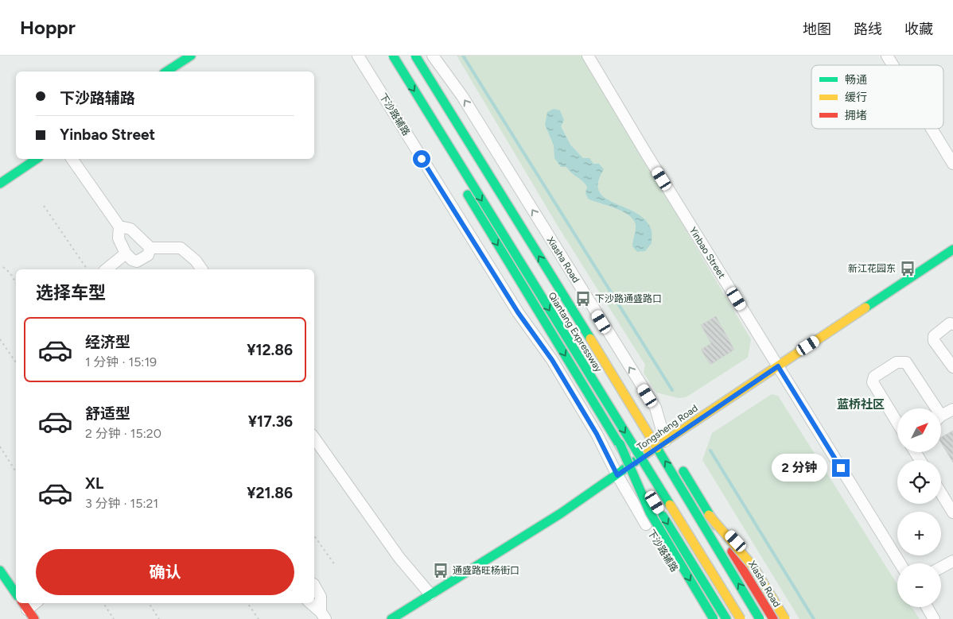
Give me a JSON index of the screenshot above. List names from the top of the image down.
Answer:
{
  "streets": {
    "main road": ["Xiasha Road", "Qiantang Expressway", "Tongsheng Road"],
    "street": ["下沙路辅路", "Yinbao Street"]
  },
  "crossings": [
    ["下沙路辅路", "Tongsheng Road"],
    ["Yinbao Street", "Tongsheng Road"]
  ],
  "districts": ["蓝桥社区"],
  "places": {
    "bus stop": ["新江花园东", "下沙路通盛路口", "通盛路旺杨街口"]
  },
  "legend": ["畅通", "缓行", "拥堵"],
  "north": "top right",
  "page": {
    "header": "Hoppr",
    "nav": ["地图", "路线", "收藏"],
    "banner": ["下沙路辅路", "Yinbao Street"],
    "heading": "选择车型",
    "list": [
      {
        "name": "经济型",
        "note": "1 分钟 · 15:19",
        "value": "¥12.86"
      },
      {
        "name": "舒适型",
        "note": "2 分钟 · 15:20",
        "value": "¥17.36"
      },
      {
        "name": "XL",
        "note": "3 分钟 · 15:21",
        "value": "¥21.86"
      }
    ],
    "map_buttons": ["+", "−"],
    "bubble": "2 分钟",
    "buttons": "确认"
  }
}
